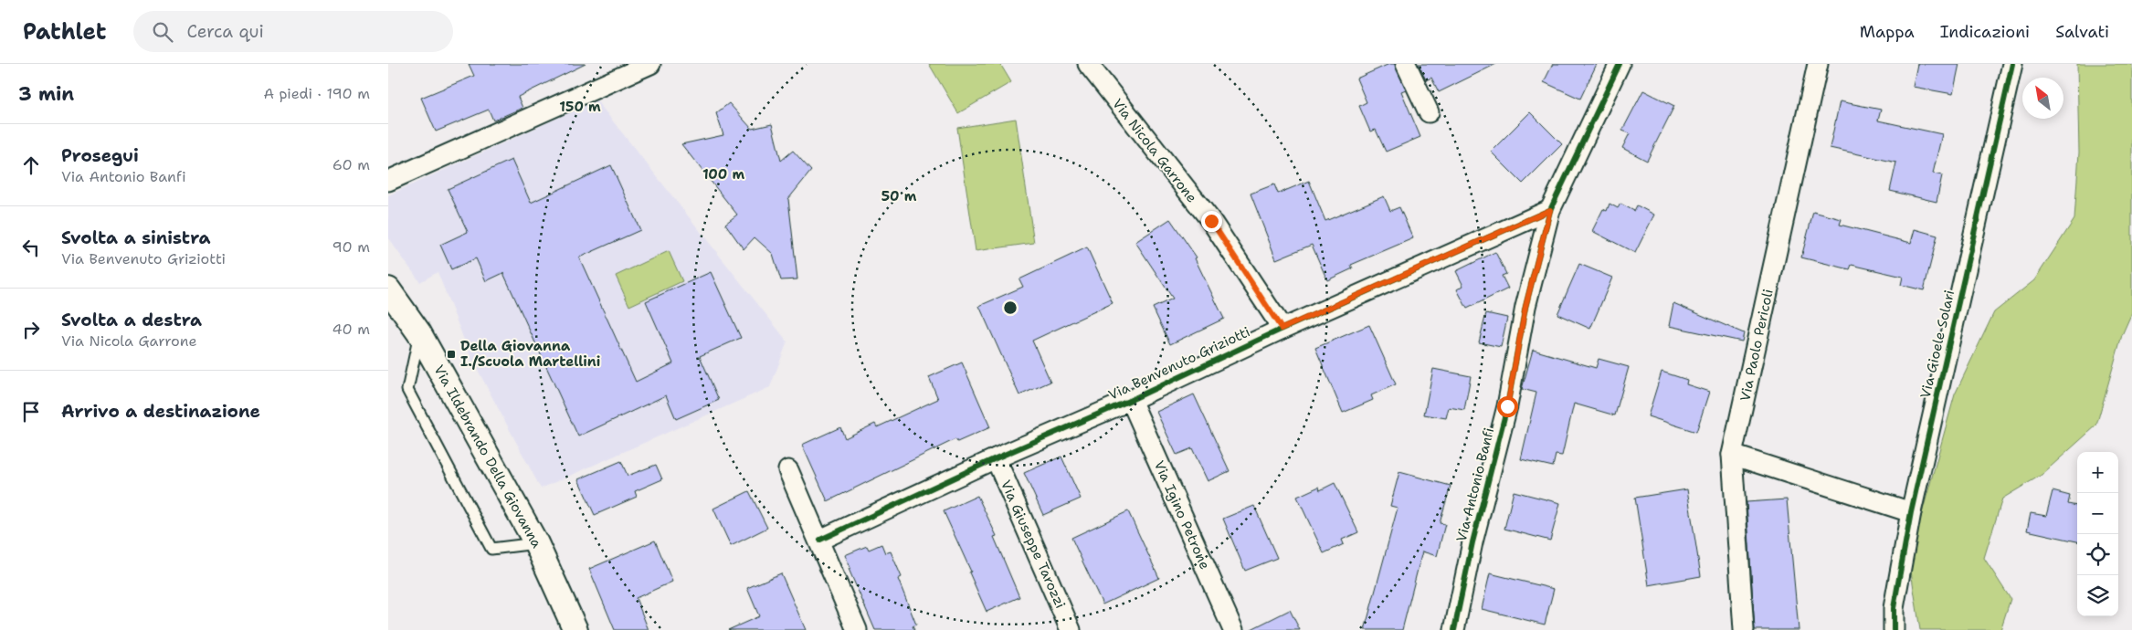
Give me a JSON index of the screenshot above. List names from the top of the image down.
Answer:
{
  "streets": {
    "street": [
      "Via Nicola Garrone",
      "Via Gioele Solari",
      "Via Paolo Pericoli",
      "Via Benvenuto Griziotti",
      "Via Ildebrando Della Giovanna",
      "Via Antonio Banfi",
      "Via Igino Petrone",
      "Via Giuseppe Tarozzi"
    ]
  },
  "crossings": [
    ["Via Nicola Garrone", "Via Benvenuto Griziotti"],
    ["Via Benvenuto Griziotti", "Via Antonio Banfi"],
    ["Via Benvenuto Griziotti", "Via Igino Petrone"],
    ["Via Benvenuto Griziotti", "Via Giuseppe Tarozzi"]
  ],
  "places": {
    "transit": ["Della Giovanna I./Scuola Martellini"]
  },
  "north": "top left",
  "page": {
    "header": "Pathlet",
    "search": "Cerca qui",
    "nav": ["Mappa", "Indicazioni", "Salvati"],
    "heading": ["3 min", "A piedi · 190 m"],
    "list": [
      ["Prosegui", "Via Antonio Banfi", "60 m"],
      ["Svolta a sinistra", "Via Benvenuto Griziotti", "90 m"],
      ["Svolta a destra", "Via Nicola Garrone", "40 m"],
      "Arrivo a destinazione"
    ],
    "map_buttons": ["+", "−"]
  },
  "rings": ["150 m", "100 m", "50 m"]
}
